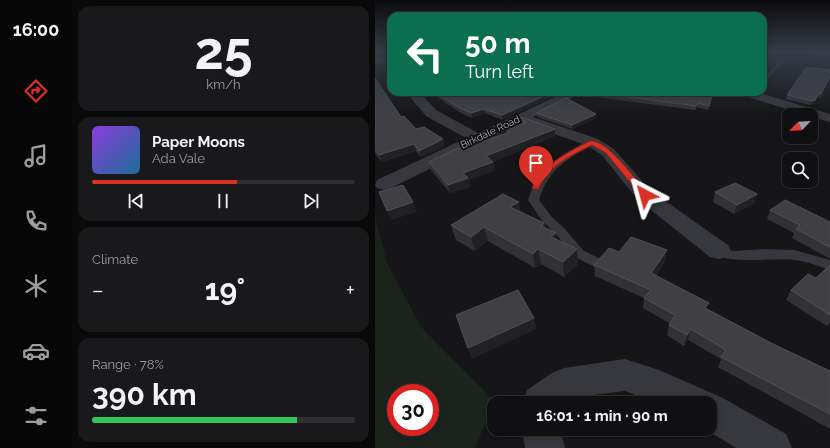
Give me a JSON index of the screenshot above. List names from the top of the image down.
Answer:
{
  "streets": {
    "street": ["Birkdale Road"]
  },
  "north": "bottom left",
  "page": {
    "tabs": "16:00",
    "tile": [
      ["25", "km/h"],
      "Climate",
      ["Range · 78%", "390 km"]
    ],
    "turn": ["50 m", "Turn left"],
    "song": ["Paper Moons", "Ada Vale"],
    "heat": ["−", "19°", "+"],
    "limit": "30",
    "trip": "16:01 · 1 min · 90 m"
  }
}
